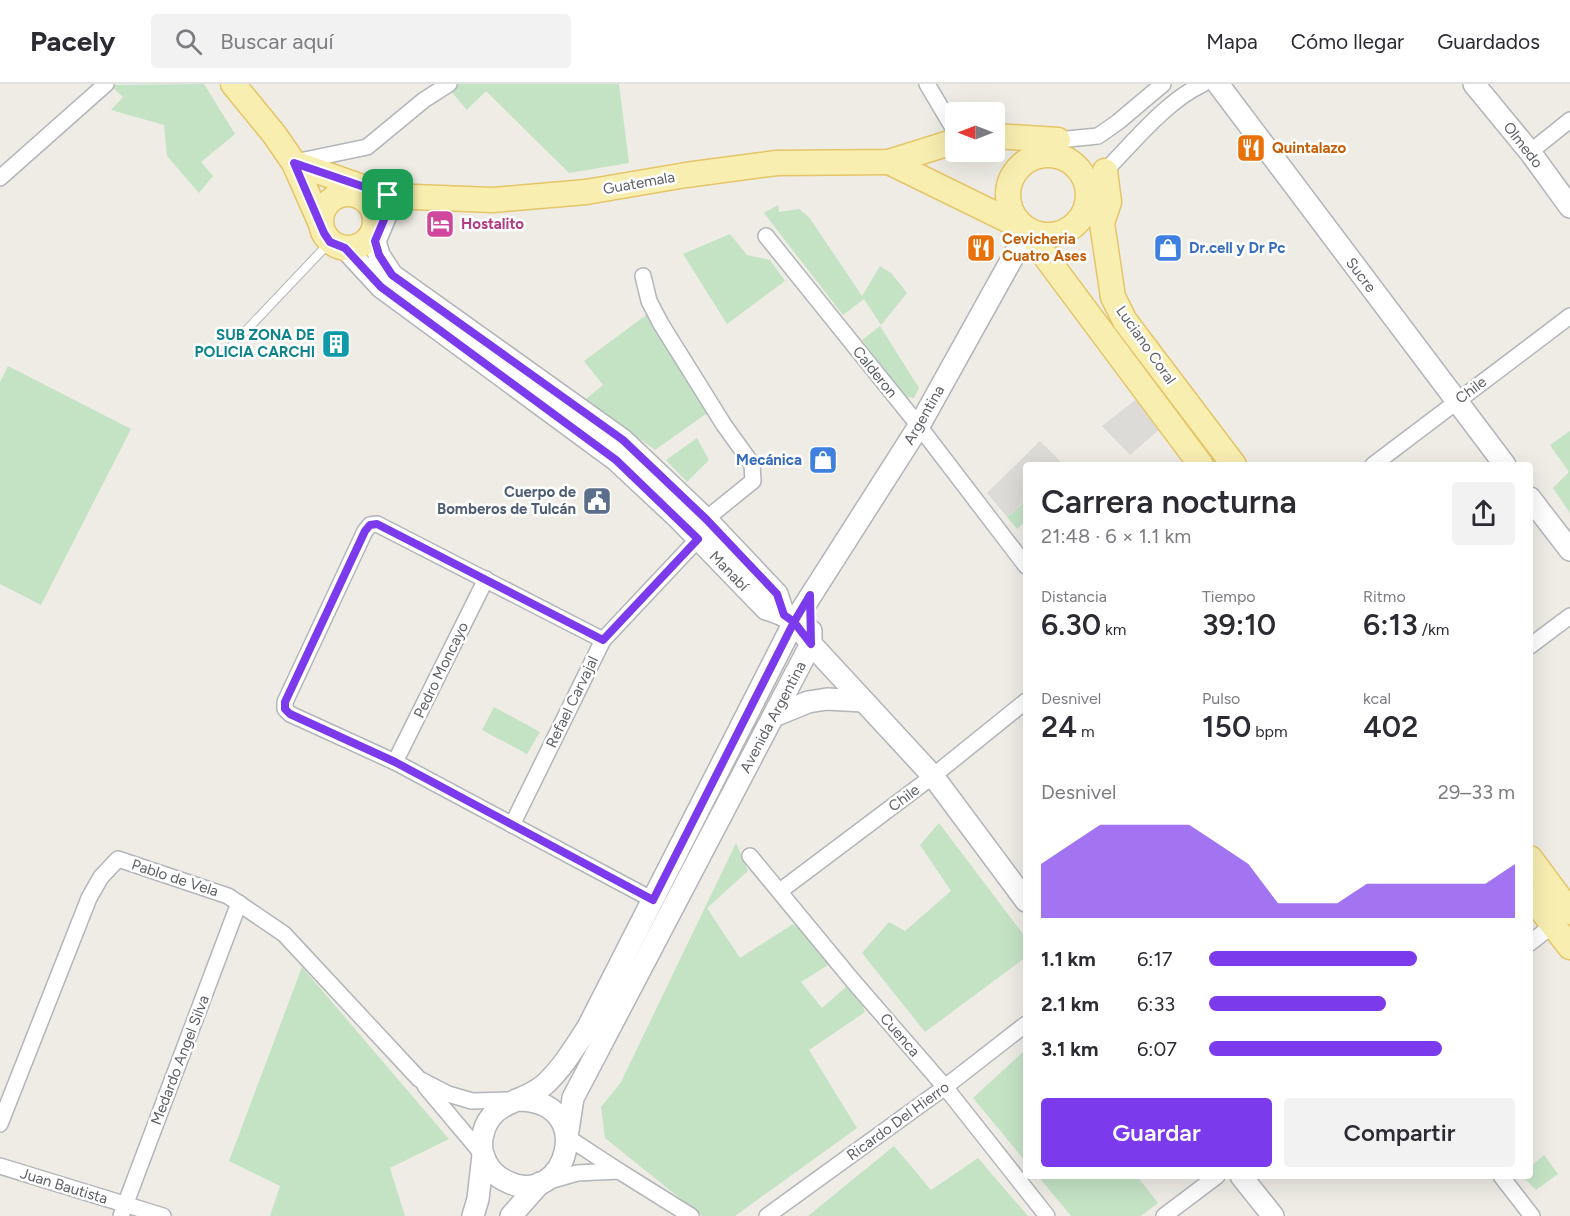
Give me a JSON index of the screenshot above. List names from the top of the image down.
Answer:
{
  "streets": {
    "main road": ["Guatemala", "Luciano Coral"],
    "street": [
      "Olmedo",
      "Sucre",
      "Calderon",
      "Chile",
      "Argentina",
      "Manabí",
      "Pedro Moncayo",
      "Refael Carvajal",
      "Avenida Argentina",
      "Pablo de Vela",
      "Cuenca",
      "Medardo Angel Silva",
      "Ricardo Del Hierro",
      "Juan Bautista"
    ]
  },
  "crossings": [
    ["Guatemala", "Luciano Coral"],
    ["Guatemala", "Argentina"],
    ["Guatemala", "Manabí"],
    ["Sucre", "Chile"],
    ["Luciano Coral", "Argentina"],
    ["Calderon", "Argentina"],
    ["Chile", "Manabí"],
    ["Chile", "Cuenca"],
    ["Argentina", "Avenida Argentina"],
    ["Manabí", "Refael Carvajal"],
    ["Manabí", "Avenida Argentina"],
    ["Avenida Argentina", "Pablo de Vela"],
    ["Pablo de Vela", "Medardo Angel Silva"],
    ["Cuenca", "Ricardo Del Hierro"],
    ["Medardo Angel Silva", "Juan Bautista"]
  ],
  "places": {
    "restaurant": ["Quintalazo", "Cevicheria Cuatro Ases"],
    "hotel": ["Hostalito"],
    "shop": ["Dr.cell y Dr Pc", "Mecánica"],
    "building": ["SUB ZONA DE POLICIA CARCHI"],
    "public building": ["Cuerpo de Bomberos de Tulcán"]
  },
  "north": "left",
  "page": {
    "header": "Pacely",
    "search": "Buscar aquí",
    "nav": ["Mapa", "Cómo llegar", "Guardados"],
    "heading": ["Carrera nocturna", "21:48 · 6 × 1.1 km"],
    "stats": [
      ["Distancia", "6.30 km"],
      ["Tiempo", "39:10"],
      ["Ritmo", "6:13 /km"],
      ["Desnivel", "24 m"],
      ["Pulso", "150 bpm"],
      ["kcal", "402"]
    ],
    "chart": ["Desnivel", "29–33 m"],
    "list": [
      {
        "name": "1.1 km",
        "note": "6:17"
      },
      {
        "name": "2.1 km",
        "note": "6:33"
      },
      {
        "name": "3.1 km",
        "note": "6:07"
      }
    ],
    "buttons": ["Guardar", "Compartir"]
  }
}
